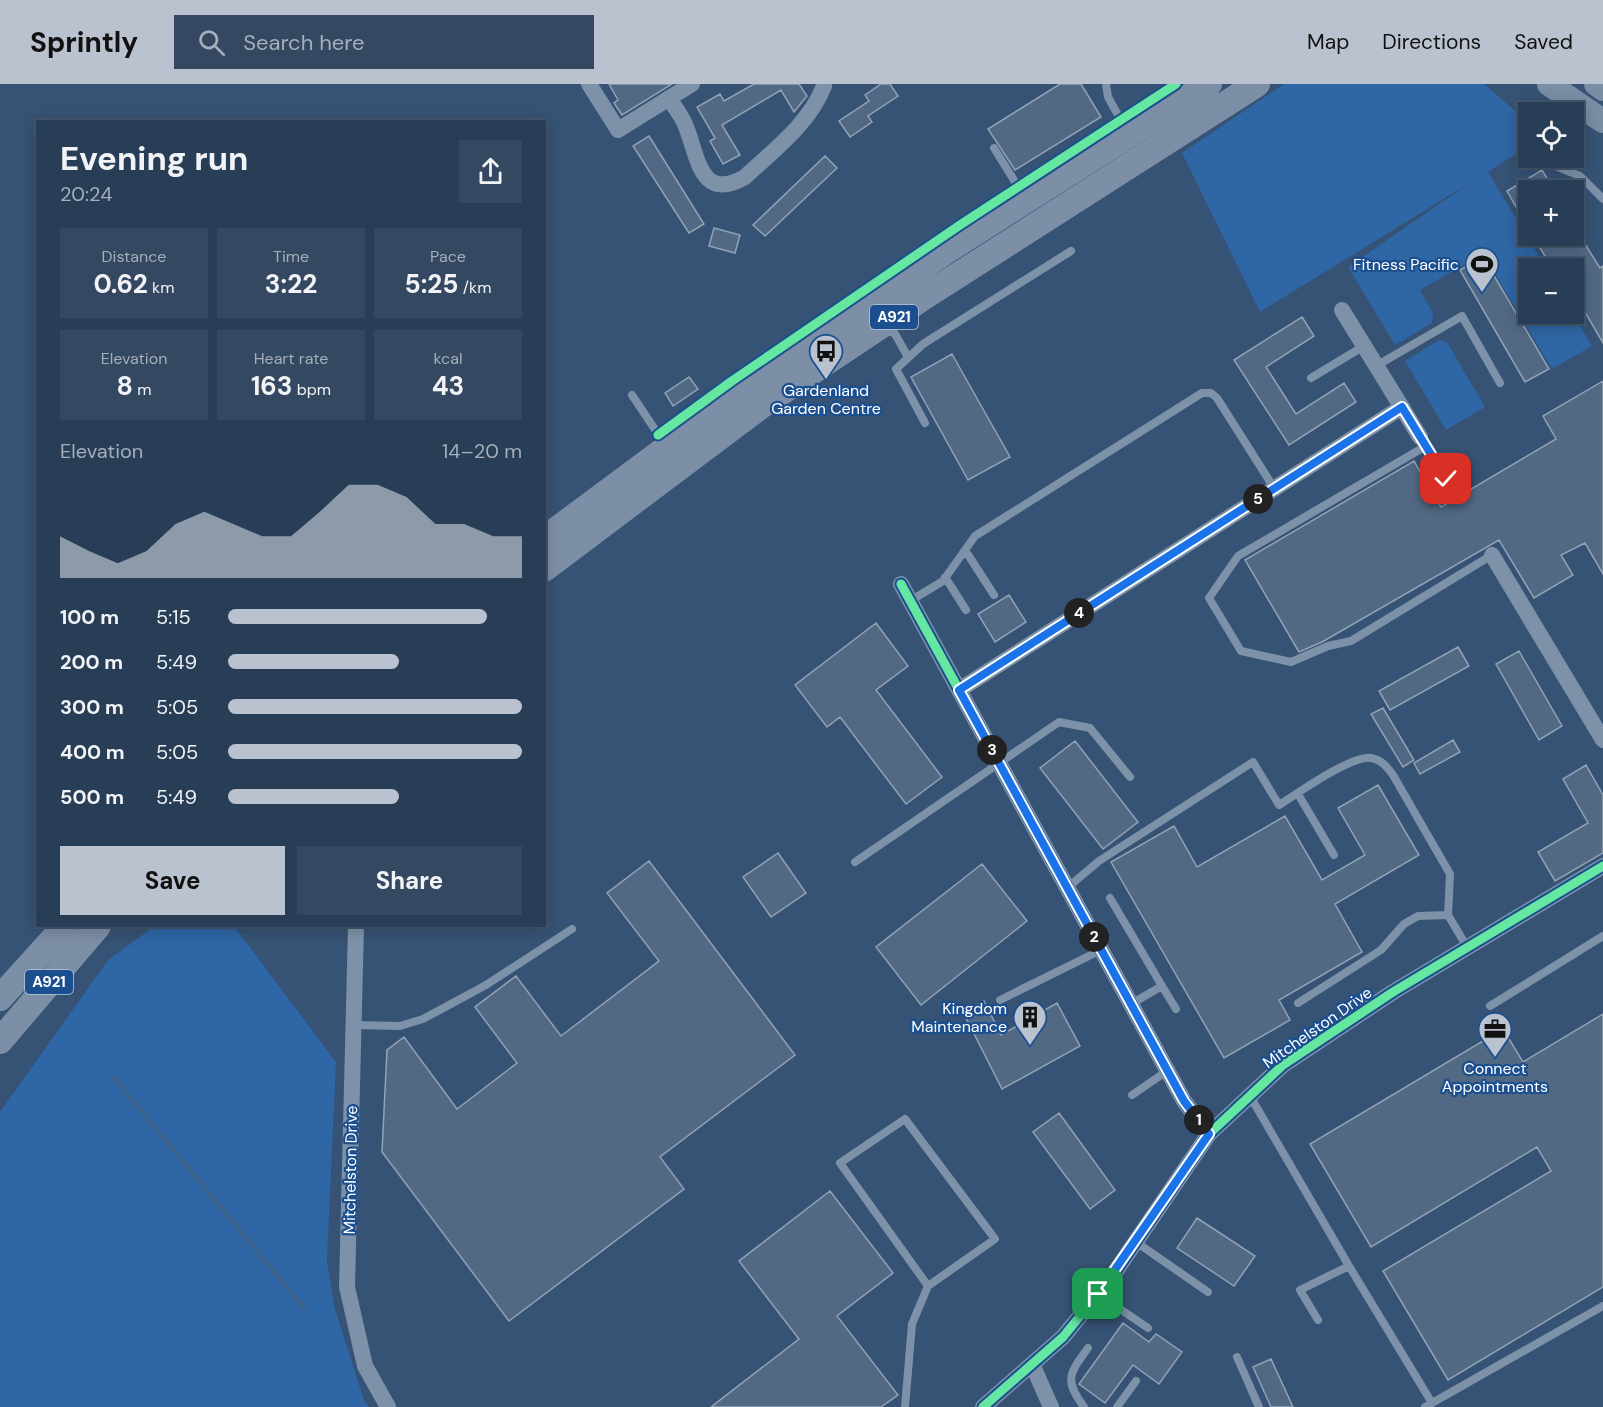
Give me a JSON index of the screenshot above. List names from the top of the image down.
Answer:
{
  "streets": {
    "main road": ["A921"],
    "street": ["Mitchelston Drive"]
  },
  "places": {
    "sports": ["Fitness Pacific"],
    "bus stop": ["Gardenland Garden Centre"],
    "building": ["Kingdom Maintenance"],
    "office": ["Connect Appointments"]
  },
  "page": {
    "header": "Sprintly",
    "search": "Search here",
    "nav": ["Map", "Directions", "Saved"],
    "map_buttons": ["+", "−"],
    "heading": ["Evening run", "20:24"],
    "stats": [
      ["Distance", "0.62 km"],
      ["Time", "3:22"],
      ["Pace", "5:25 /km"],
      ["Elevation", "8 m"],
      ["Heart rate", "163 bpm"],
      ["kcal", "43"]
    ],
    "chart": ["Elevation", "14–20 m"],
    "pins": [
      "5",
      "4",
      "3",
      "2",
      "1"
    ],
    "list": [
      {
        "name": "100 m",
        "note": "5:15"
      },
      {
        "name": "200 m",
        "note": "5:49"
      },
      {
        "name": "300 m",
        "note": "5:05"
      },
      {
        "name": "400 m",
        "note": "5:05"
      },
      {
        "name": "500 m",
        "note": "5:49"
      }
    ],
    "buttons": ["Save", "Share"]
  }
}
